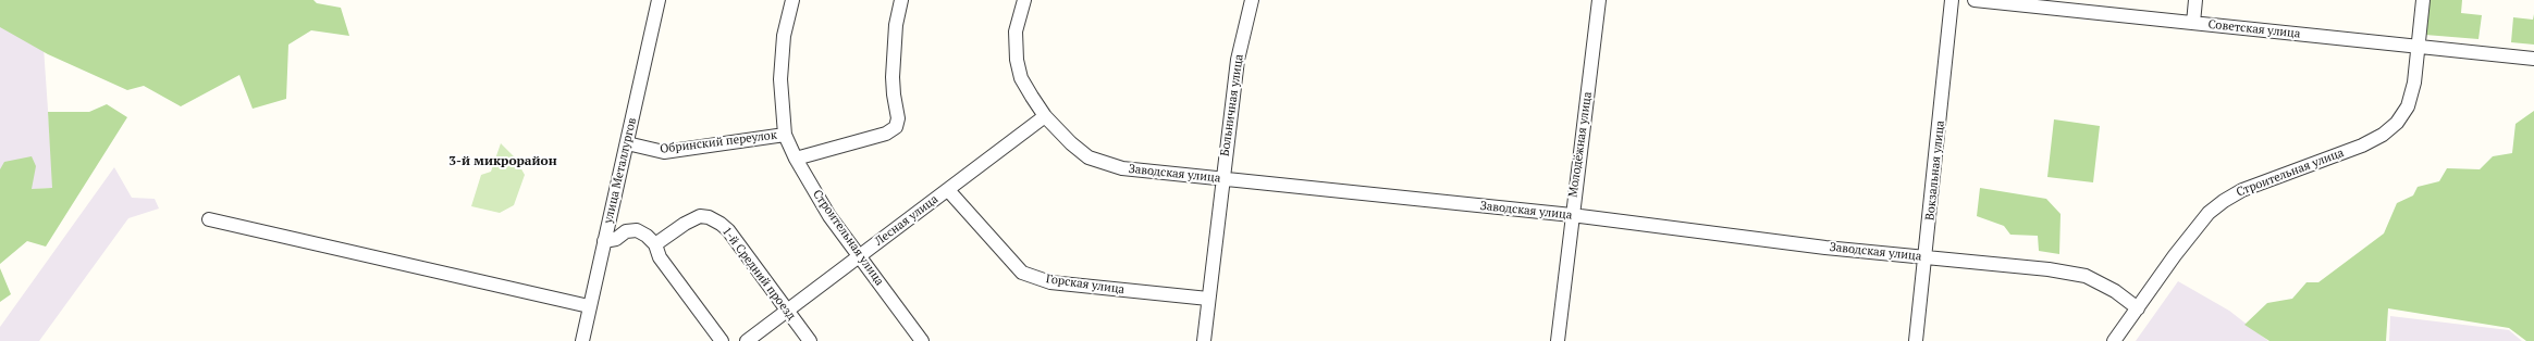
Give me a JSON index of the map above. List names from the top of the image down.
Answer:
{
  "streets": {
    "street": [
      "Советская улица",
      "Больничная улица",
      "Обринский переулок",
      "Молодёжная улица",
      "улица Металлургов",
      "Вокзальная улица",
      "Строительная улица",
      "Заводская улица",
      "Лесная улица",
      "1-й Средний проезд",
      "Горская улица"
    ]
  },
  "crossings": [
    ["Советская улица", "Строительная улица"],
    ["Больничная улица", "Заводская улица"],
    ["Больничная улица", "Горская улица"],
    ["Обринский переулок", "улица Металлургов"],
    ["Обринский переулок", "Строительная улица"],
    ["Молодёжная улица", "Заводская улица"],
    ["Вокзальная улица", "Заводская улица"],
    ["Строительная улица", "Заводская улица"],
    ["Строительная улица", "Лесная улица"],
    ["Заводская улица", "Лесная улица"],
    ["Лесная улица", "1-й Средний проезд"],
    ["Лесная улица", "Горская улица"]
  ],
  "districts": ["3-й микрорайон"]
}
